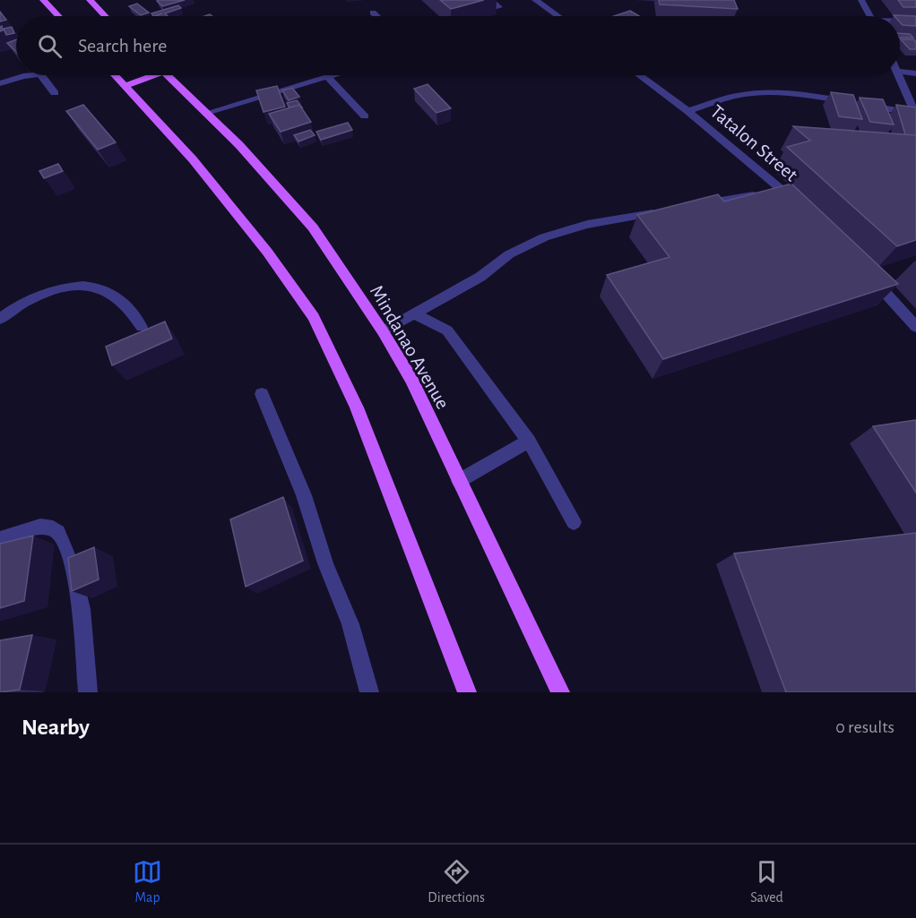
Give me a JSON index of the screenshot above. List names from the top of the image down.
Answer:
{
  "streets": {
    "main road": ["Mindanao Avenue"],
    "street": ["Tatalon Street"]
  },
  "page": {
    "search": "Search here",
    "heading": ["Nearby", "0 results"],
    "nav": ["Map", "Directions", "Saved"]
  }
}
